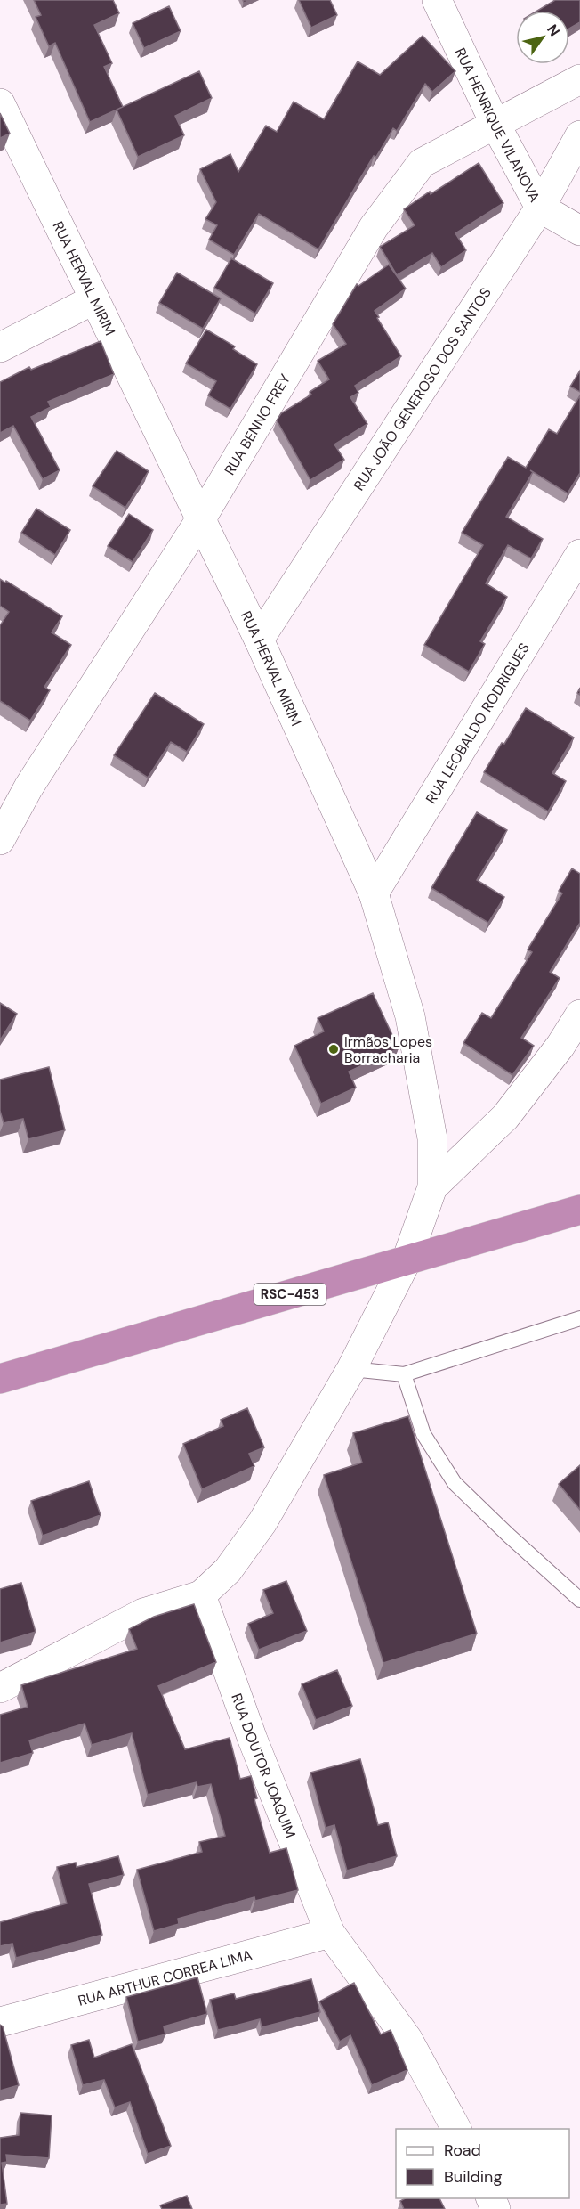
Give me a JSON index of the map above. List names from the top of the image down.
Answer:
{
  "streets": {
    "highway": ["RSC-453"],
    "street": [
      "RUA HENRIQUE VILANOVA",
      "RUA HERVAL MIRIM",
      "RUA JOÃO GENEROSO DOS SANTOS",
      "RUA BENNO FREY",
      "RUA LEOBALDO RODRIGUES",
      "RUA DOUTOR JOAQUIM",
      "RUA ARTHUR CORREA LIMA"
    ]
  },
  "crossings": [
    ["RUA HENRIQUE VILANOVA", "RUA JOÃO GENEROSO DOS SANTOS"],
    ["RUA HENRIQUE VILANOVA", "RUA BENNO FREY"],
    ["RUA HERVAL MIRIM", "RUA JOÃO GENEROSO DOS SANTOS"],
    ["RUA HERVAL MIRIM", "RUA BENNO FREY"],
    ["RUA HERVAL MIRIM", "RUA LEOBALDO RODRIGUES"],
    ["RUA HERVAL MIRIM", "RSC-453"],
    ["RUA HERVAL MIRIM", "RUA DOUTOR JOAQUIM"],
    ["RUA DOUTOR JOAQUIM", "RUA ARTHUR CORREA LIMA"]
  ],
  "places": ["Irmãos Lopes Borracharia"],
  "legend": ["Road", "Building"],
  "north": "top right"
}
